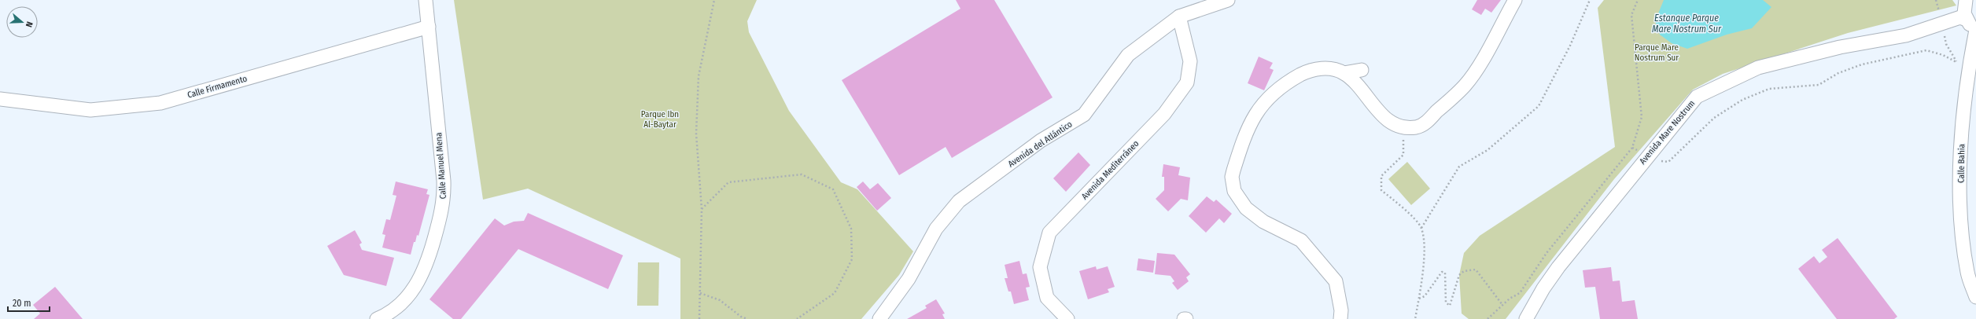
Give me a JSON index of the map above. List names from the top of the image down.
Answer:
{
  "streets": {
    "street": [
      "Calle Firmamento",
      "Avenida Mare Nostrum",
      "Avenida del Atlántico",
      "Calle Bahia",
      "Calle Manuel Mena",
      "Avenida Mediterráneo"
    ]
  },
  "crossings": [
    ["Calle Firmamento", "Calle Manuel Mena"],
    ["Avenida del Atlántico", "Avenida Mediterráneo"]
  ],
  "water": ["Estanque Parque Mare Nostrum Sur"],
  "parks": ["Parque Mare Nostrum Sur", "Parque Ibn Al-Baytar"],
  "scale_bar": "20 m",
  "north": "right"
}
